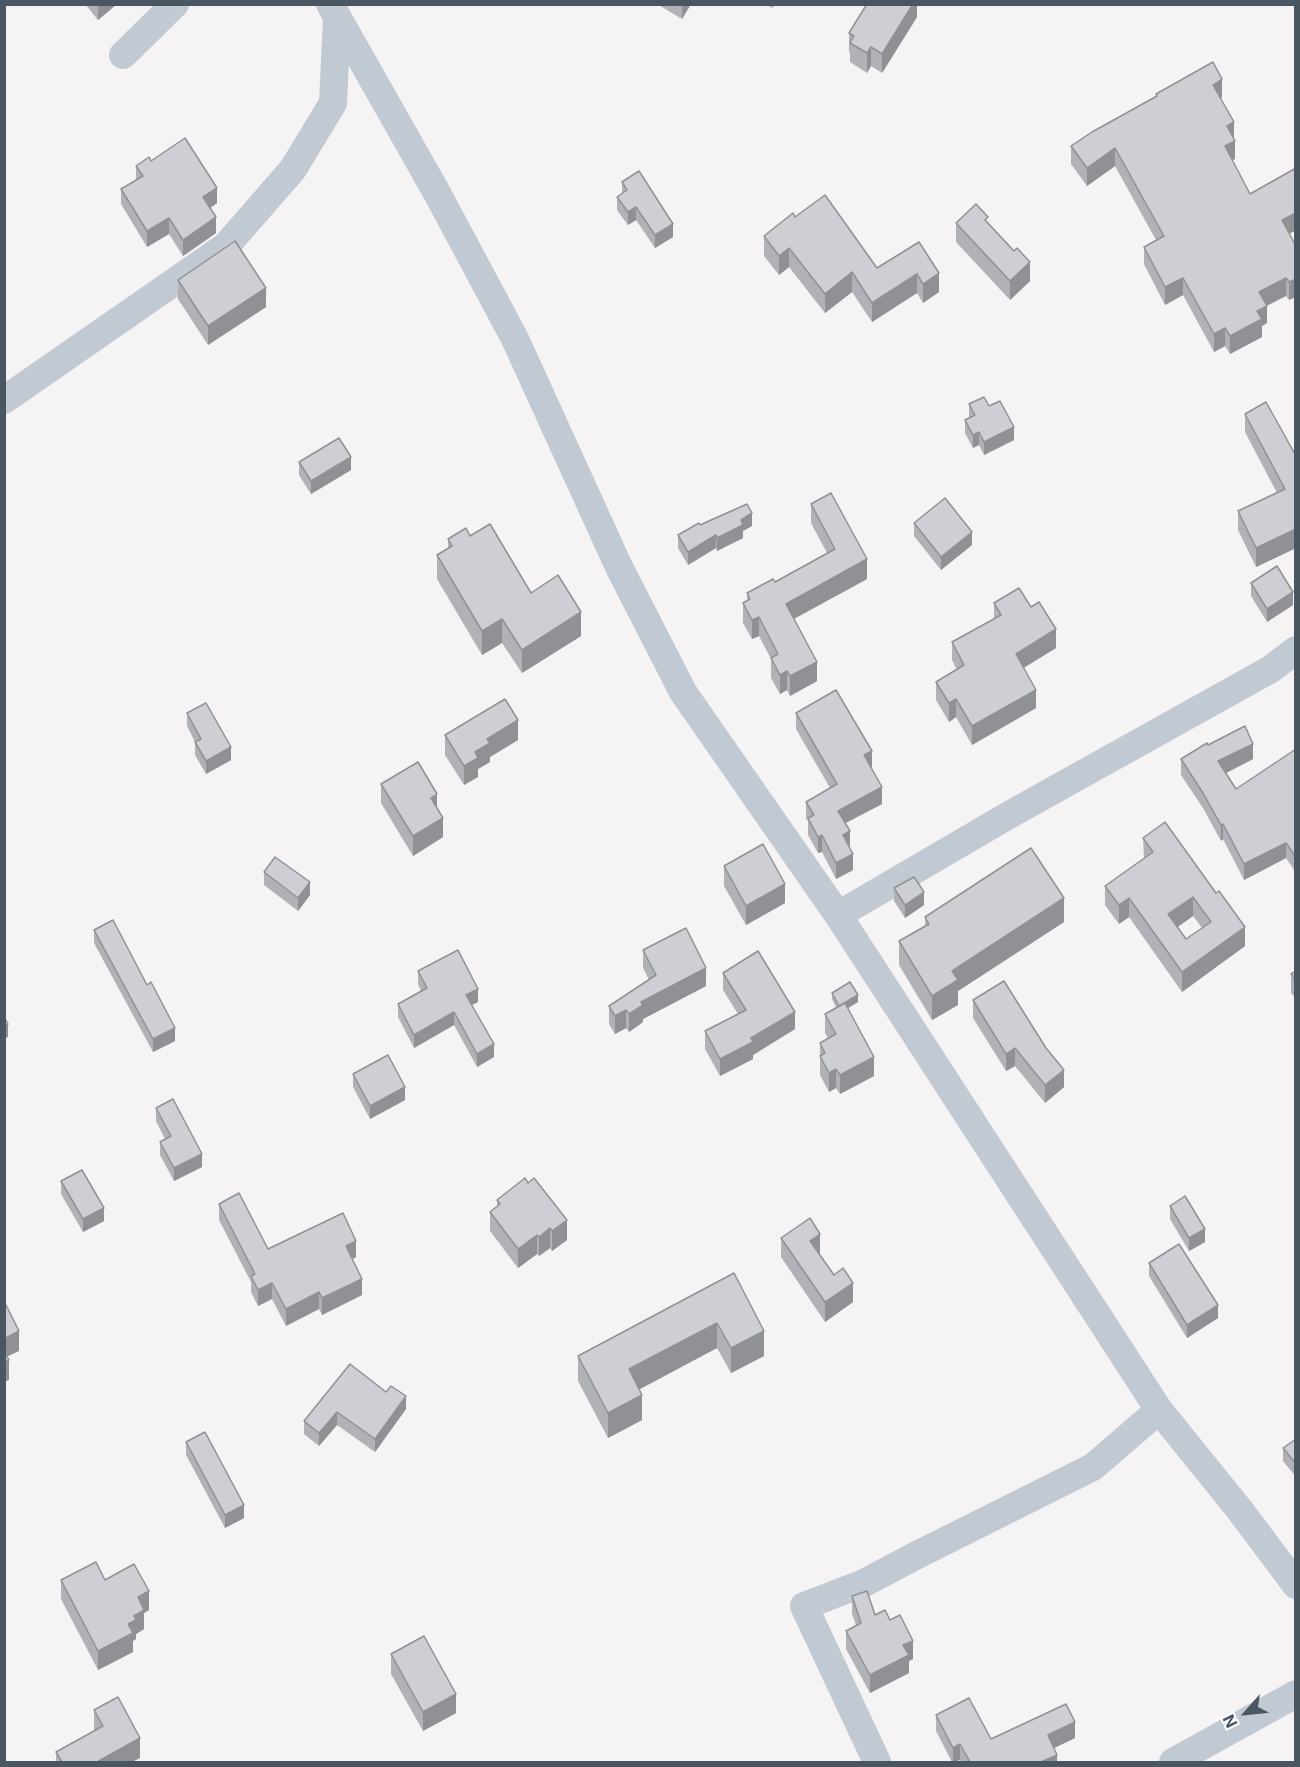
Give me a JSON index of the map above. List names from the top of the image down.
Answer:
{
  "north": "bottom left"
}
